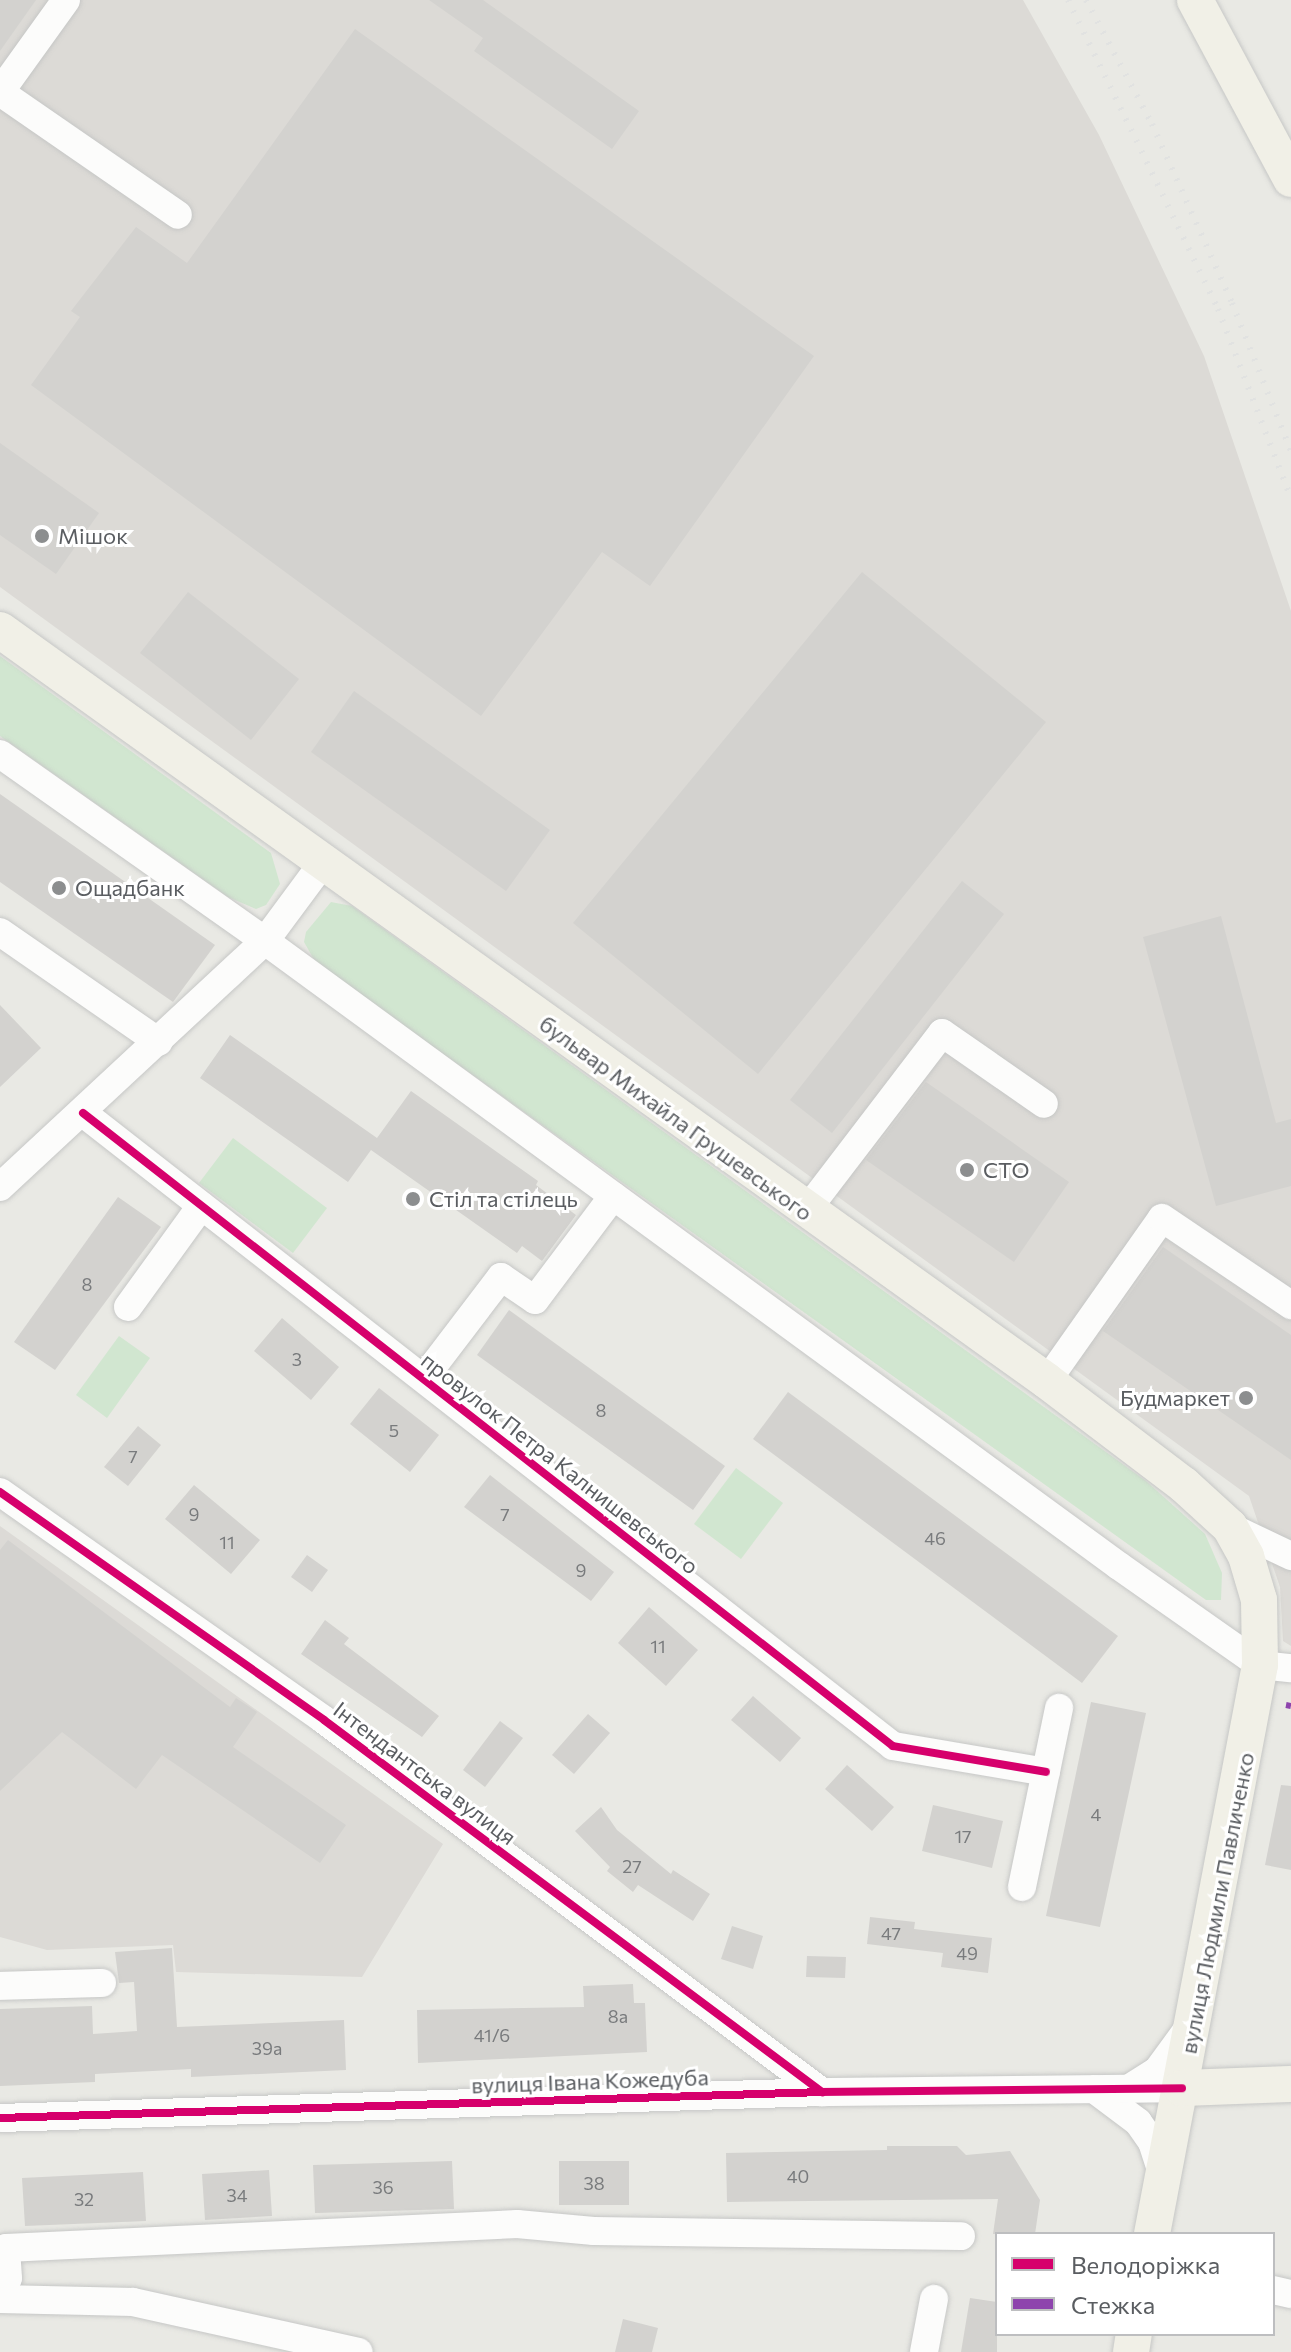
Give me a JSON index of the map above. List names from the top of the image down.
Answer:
{
  "streets": {
    "main road": ["бульвар Михайла Грушевського", "вулиця Людмили Павличенко", "вулиця Івана Кожедуба"],
    "street": ["провулок Петра Калнишевського", "Інтендантська вулиця"]
  },
  "crossings": [
    ["бульвар Михайла Грушевського", "вулиця Людмили Павличенко"],
    ["Інтендантська вулиця", "вулиця Івана Кожедуба"],
    ["вулиця Людмили Павличенко", "вулиця Івана Кожедуба"]
  ],
  "places": [
    "Мішок",
    "Ощадбанк",
    "СТО",
    "Стіл та стілець",
    "Будмаркет"
  ],
  "house_numbers": [
    "8",
    "3",
    "8",
    "5",
    "7",
    "9",
    "7",
    "46",
    "11",
    "9",
    "11",
    "4",
    "17",
    "27",
    "47",
    "49",
    "8а",
    "41/6",
    "39а",
    "40",
    "38",
    "36",
    "34",
    "32"
  ],
  "legend": ["Велодоріжка", "Стежка"]
}
